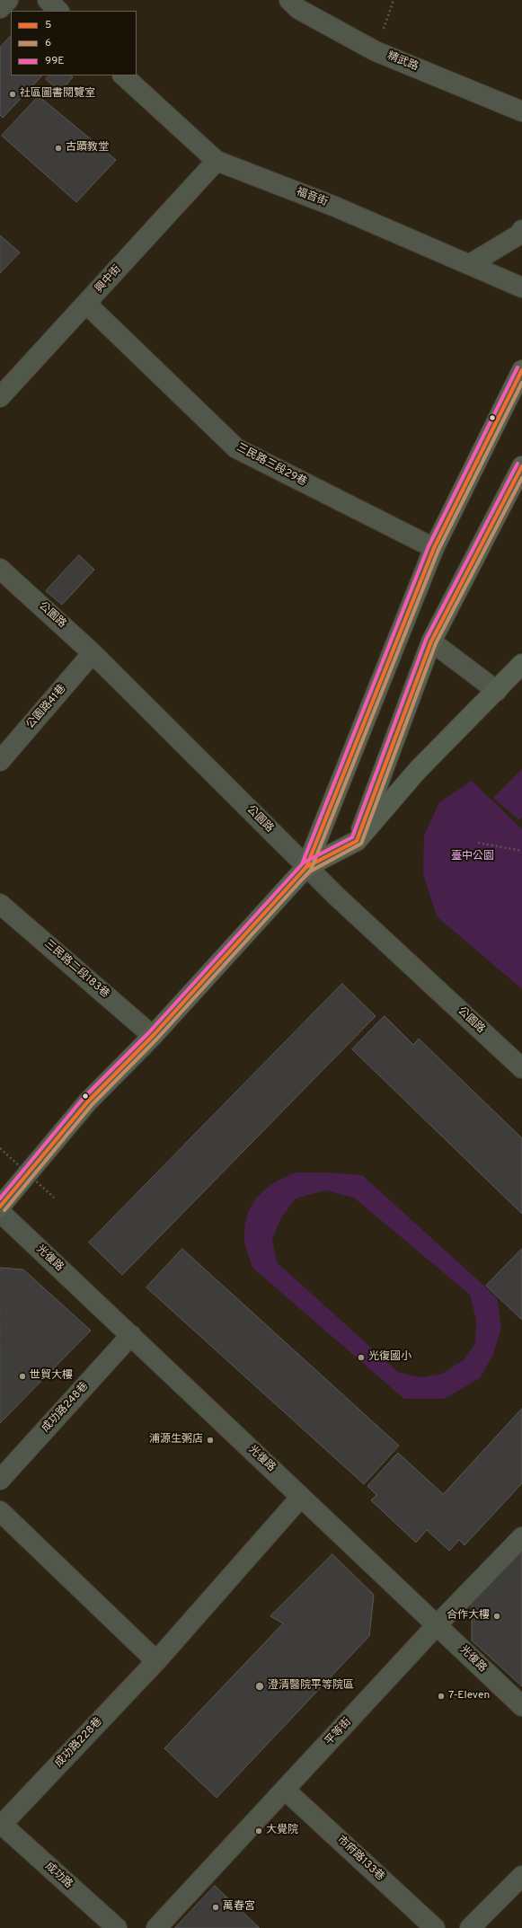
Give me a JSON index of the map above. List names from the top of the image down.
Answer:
{
  "streets": {
    "street": [
      "精武路",
      "福音街",
      "興中街",
      "三民路三段29巷",
      "公園路",
      "公園路41巷",
      "三民路二段183巷",
      "光復路",
      "成功路248巷",
      "平等街",
      "成功路228巷",
      "市府路133巷",
      "成功路"
    ]
  },
  "crossings": [
    ["福音街", "興中街"],
    ["興中街", "三民路三段29巷"],
    ["公園路", "公園路41巷"],
    ["光復路", "成功路248巷"],
    ["光復路", "平等街"],
    ["光復路", "成功路228巷"],
    ["平等街", "市府路133巷"],
    ["成功路228巷", "成功路"]
  ],
  "parks": ["臺中公園"],
  "places": [
    "社區圖書閱覽室",
    "古蹟教堂",
    "光復國小",
    "世貿大樓",
    "浦源生粥店",
    "合作大樓",
    "澄清醫院平等院區",
    "7-Eleven",
    "大覺院",
    "萬春宮"
  ],
  "lines": ["transit line 99E", "transit line 5", "transit line 6"],
  "legend": ["5", "6", "99E"]
}
